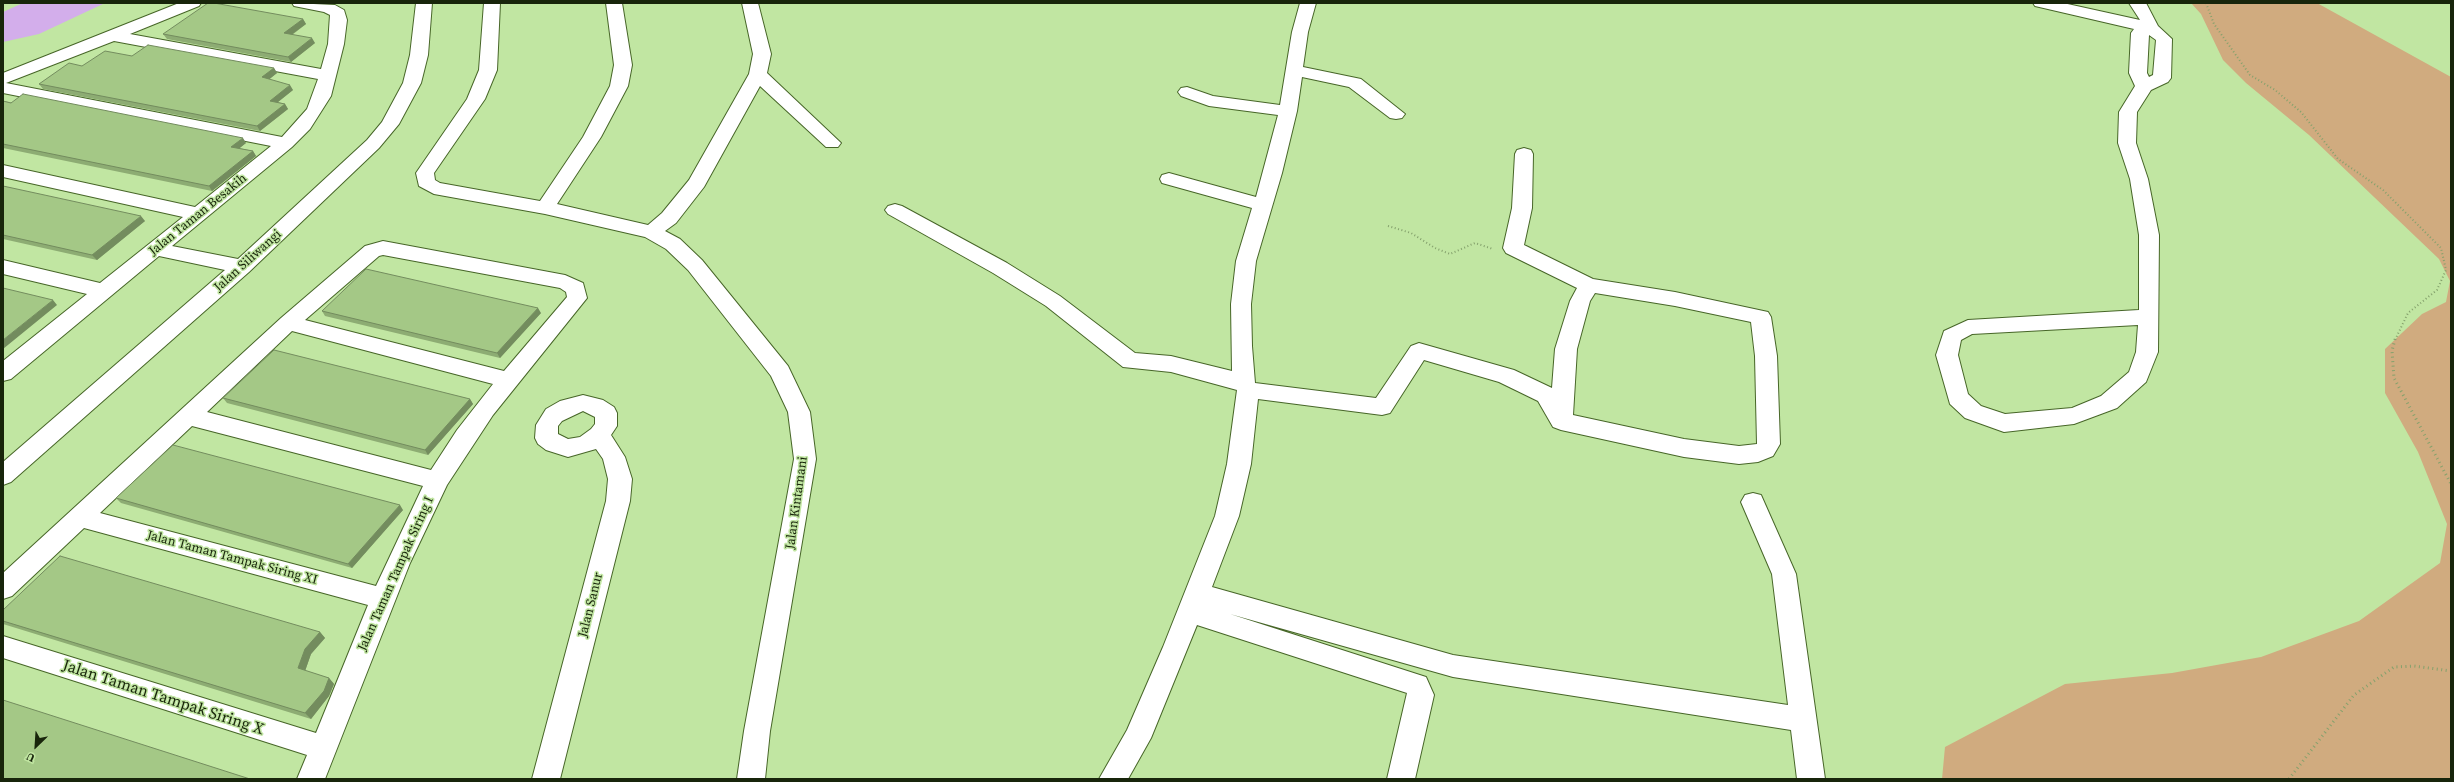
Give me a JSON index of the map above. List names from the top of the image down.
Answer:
{
  "streets": {
    "street": [
      "Jalan Taman Besakih",
      "Jalan Siliwangi",
      "Jalan Kintamani",
      "Jalan Taman Tampak Siring XI",
      "Jalan Taman Tampak Siring I",
      "Jalan Sanur",
      "Jalan Taman Tampak Siring X"
    ]
  },
  "crossings": [
    ["Jalan Taman Tampak Siring XI", "Jalan Taman Tampak Siring I"],
    ["Jalan Taman Tampak Siring I", "Jalan Taman Tampak Siring X"]
  ],
  "north": "bottom left"
}
